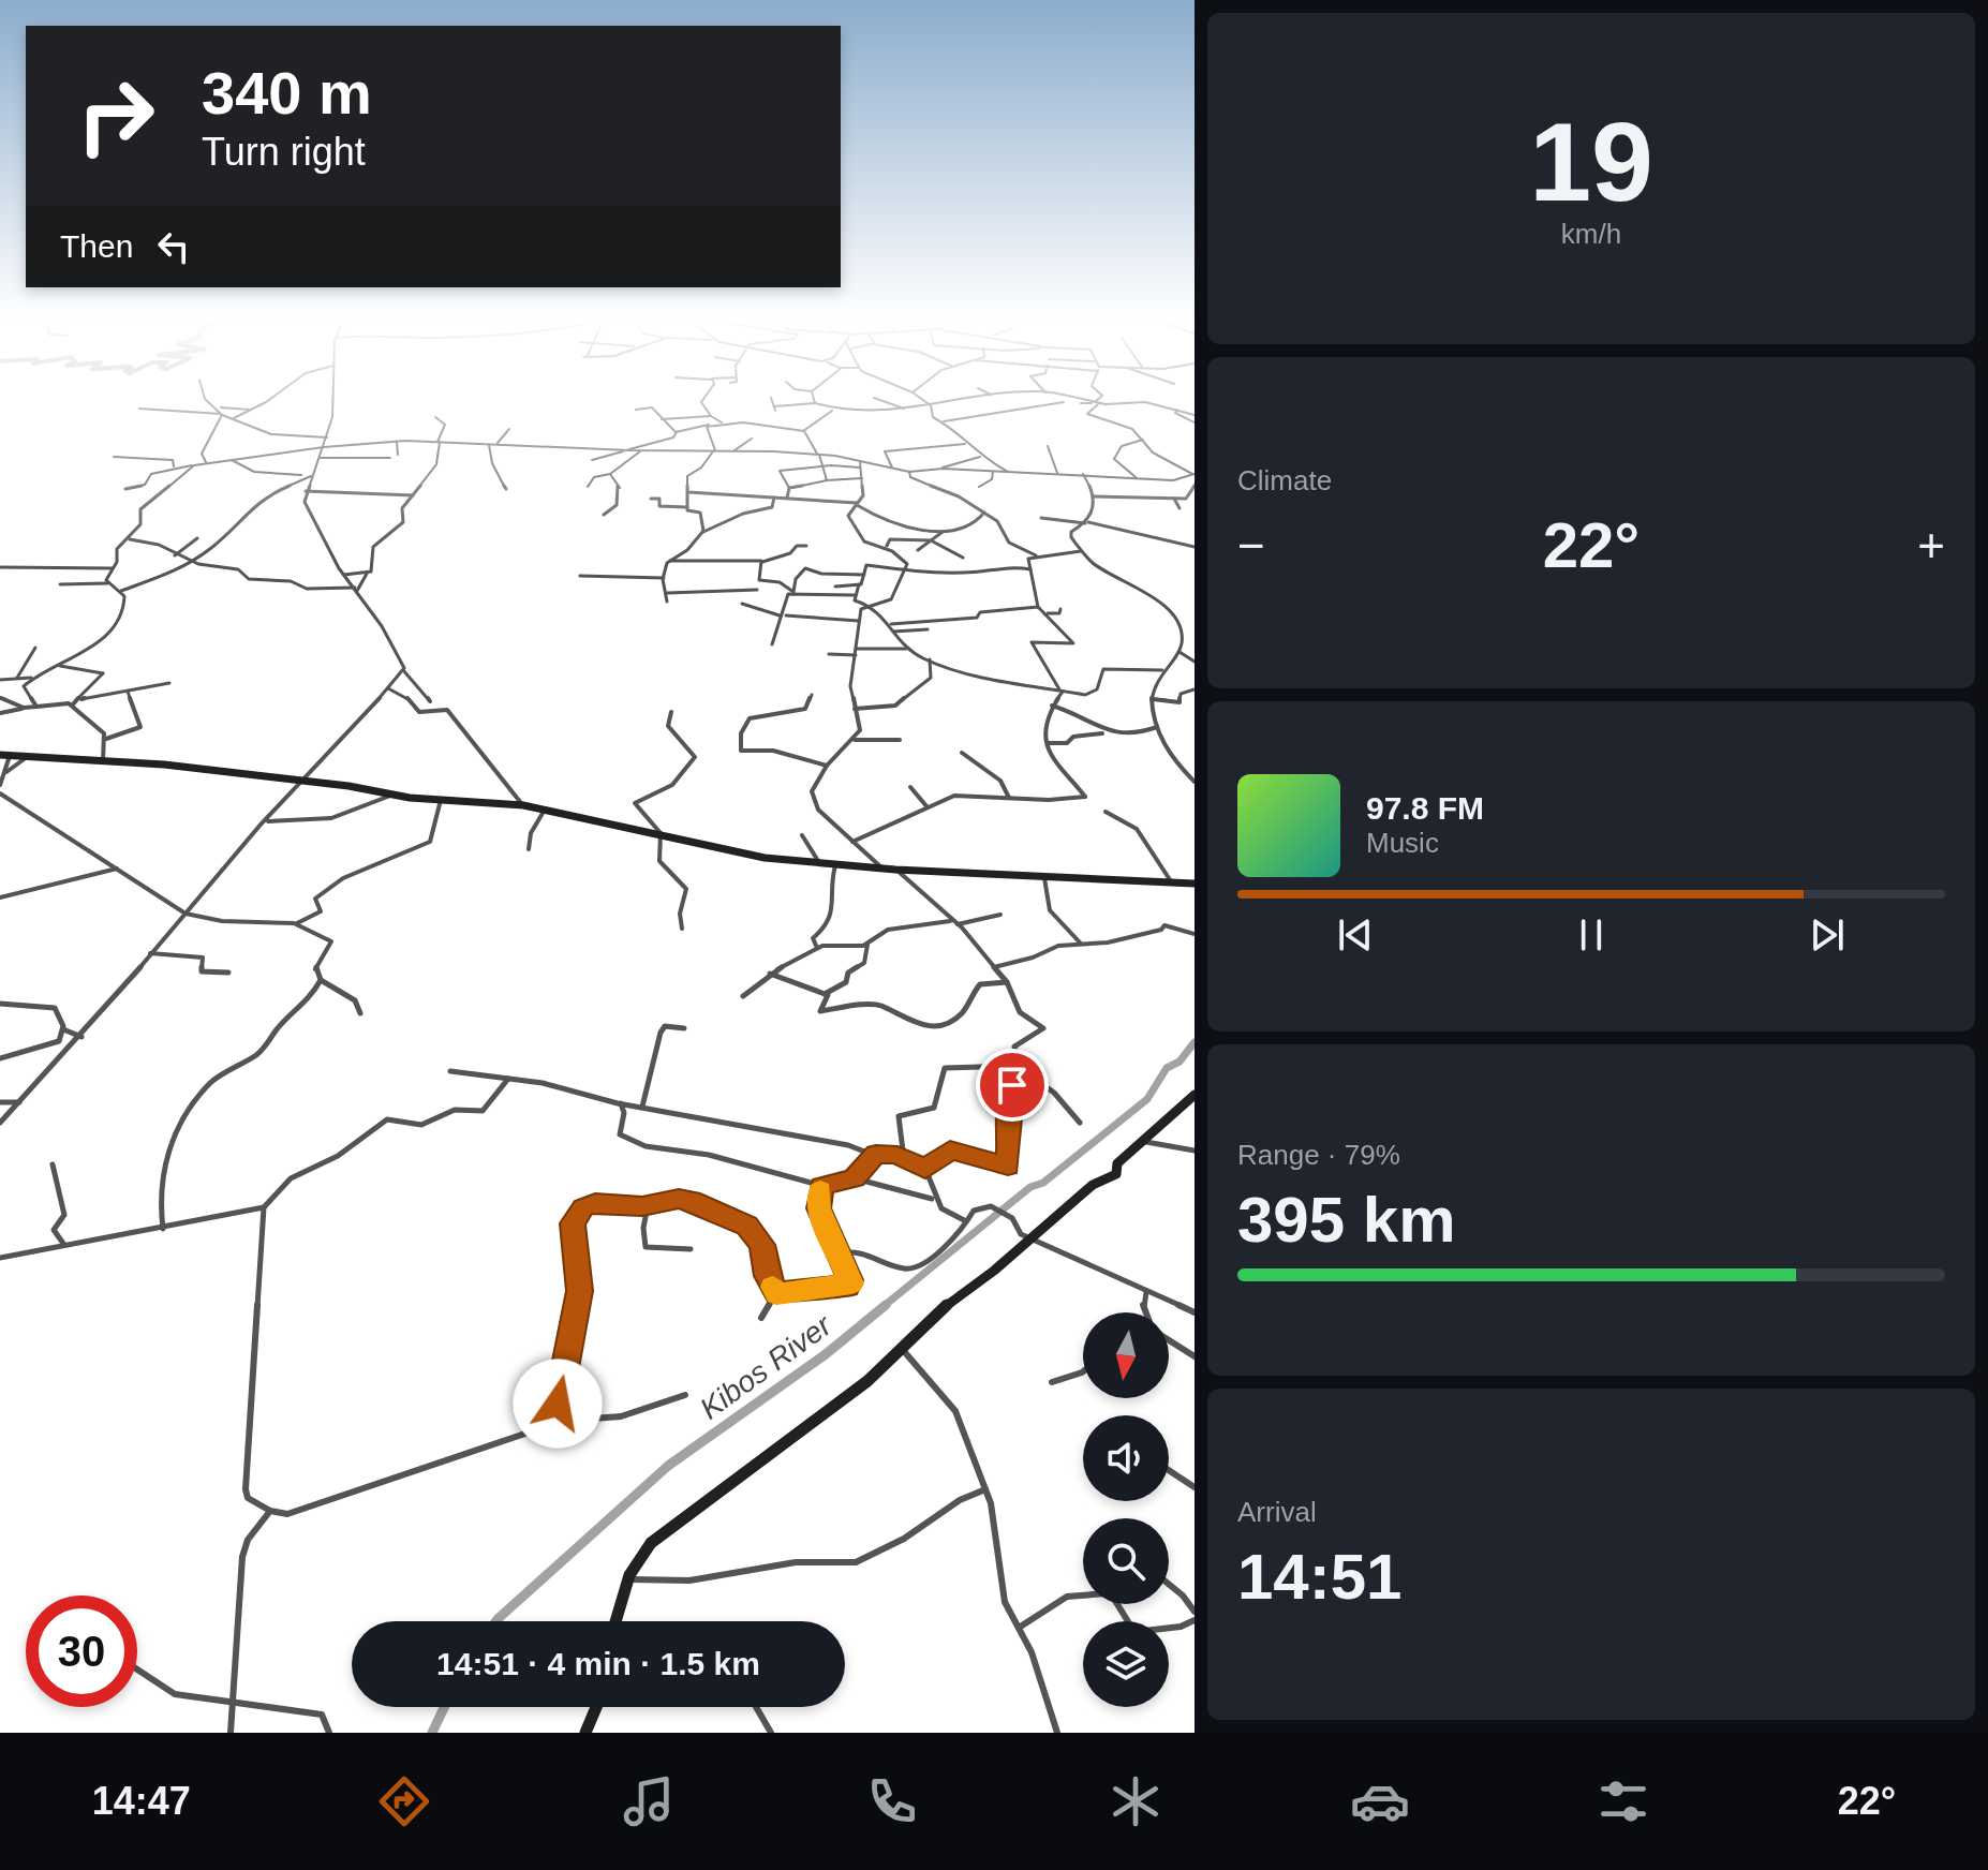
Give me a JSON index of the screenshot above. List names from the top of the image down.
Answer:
{
  "water": ["Kibos River"],
  "north": "bottom",
  "page": {
    "tile": [
      ["19", "km/h"],
      "Climate",
      ["Range · 79%", "395 km"],
      ["Arrival", "14:51"]
    ],
    "turn": ["340 m", "Turn right"],
    "then": "Then",
    "heat": ["−", "22°", "+"],
    "song": ["97.8 FM", "Music"],
    "limit": "30",
    "trip": "14:51 · 4 min · 1.5 km",
    "tabs": ["14:47", "22°"]
  }
}
